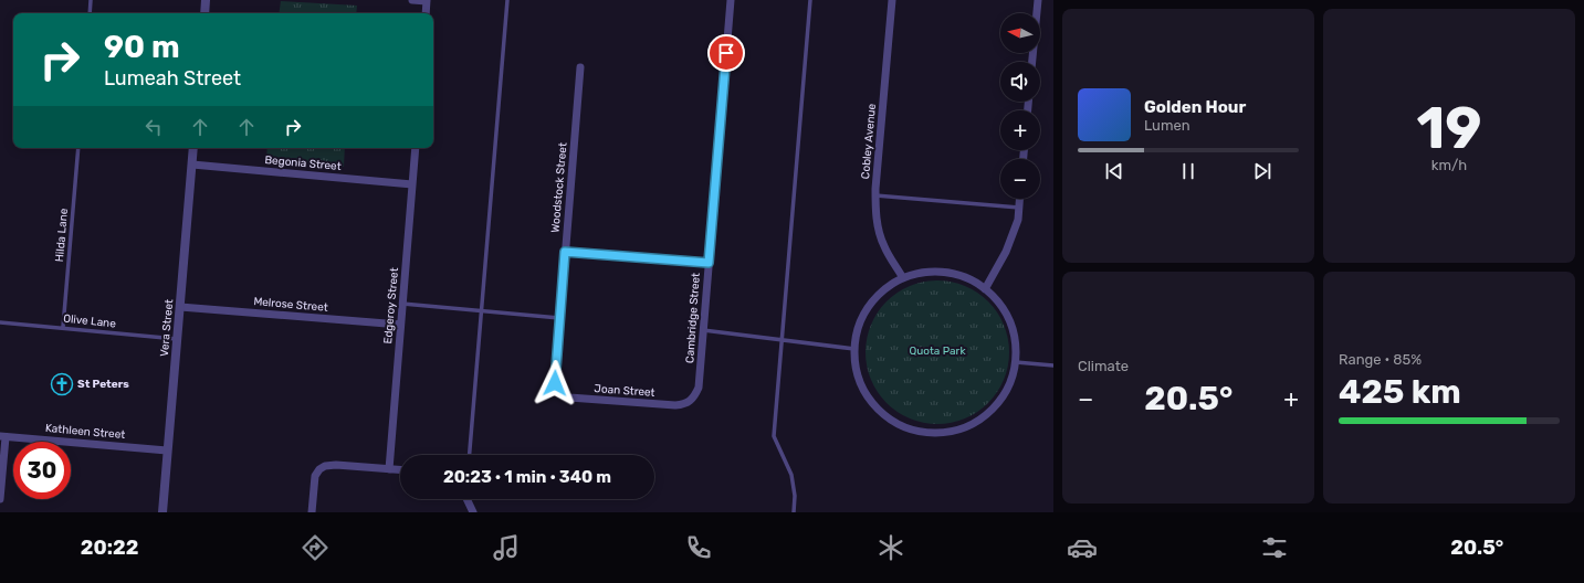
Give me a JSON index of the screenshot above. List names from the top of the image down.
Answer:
{
  "streets": {
    "street": [
      "Cobley Avenue",
      "Begonia Street",
      "Woodstock Street",
      "Melrose Street",
      "Edgeroy Street",
      "Cambridge Street",
      "Vera Street",
      "Joan Street",
      "Kathleen Street"
    ],
    "lane": ["Hilda Lane", "Olive Lane"]
  },
  "crossings": [
    ["Begonia Street", "Edgeroy Street"],
    ["Begonia Street", "Vera Street"],
    ["Woodstock Street", "Joan Street"],
    ["Hilda Lane", "Olive Lane"],
    ["Melrose Street", "Edgeroy Street"],
    ["Melrose Street", "Vera Street"],
    ["Cambridge Street", "Joan Street"],
    ["Olive Lane", "Vera Street"],
    ["Vera Street", "Kathleen Street"]
  ],
  "parks": ["Quota Park"],
  "places": {
    "church": ["St Peters"]
  },
  "north": "left",
  "page": {
    "tile": [
      ["19", "km/h"],
      "Climate",
      ["Range · 85%", "425 km"]
    ],
    "map_buttons": ["+", "−"],
    "turn": ["90 m", "Lumeah Street"],
    "song": ["Golden Hour", "Lumen"],
    "heat": ["−", "20.5°", "+"],
    "limit": "30",
    "trip": "20:23 · 1 min · 340 m",
    "tabs": ["20:22", "20.5°"]
  }
}
